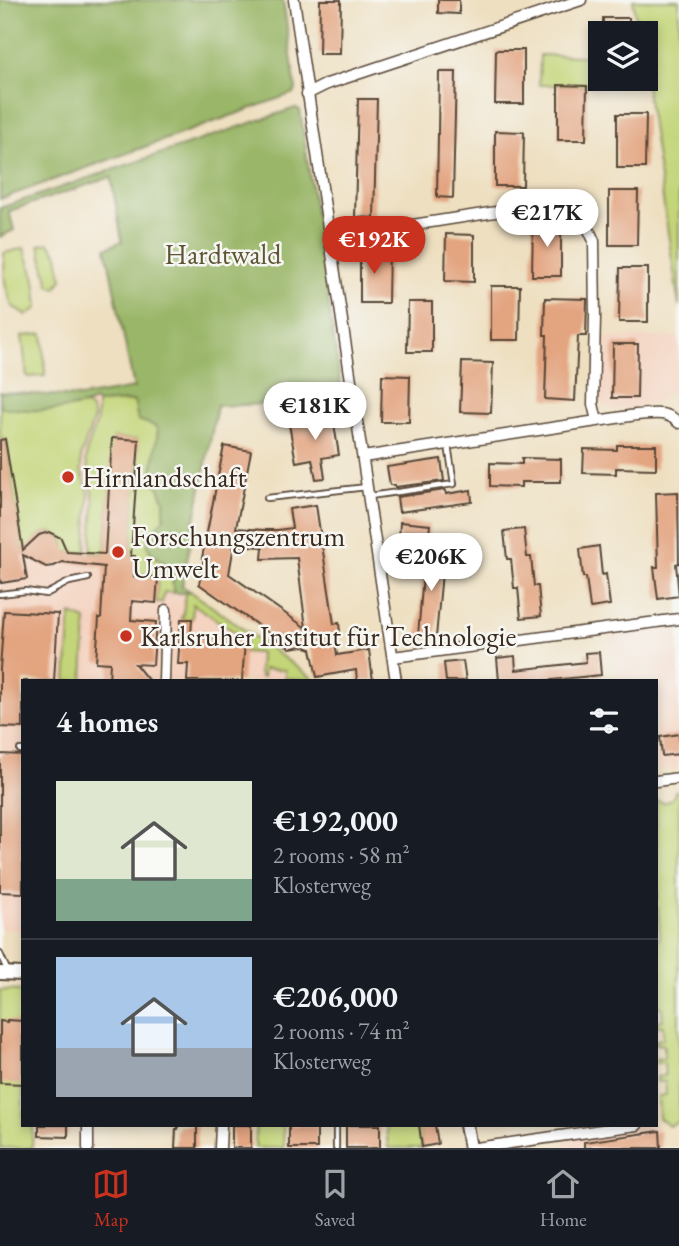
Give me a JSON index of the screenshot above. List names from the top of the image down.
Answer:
{
  "parks": ["Hardtwald"],
  "places": ["Hirnlandschaft", "Forschungszentrum Umwelt", "Karlsruher Institut für Technologie"],
  "page": {
    "price": [
      "€217K",
      "€192K",
      "€181K",
      "€206K"
    ],
    "heading": "4 homes",
    "list": [
      {
        "name": "€192,000",
        "note": "2 rooms · 58 m² · Klosterweg"
      },
      {
        "name": "€206,000",
        "note": "2 rooms · 74 m² · Klosterweg"
      }
    ],
    "tabs": ["Map", "Saved", "Home"]
  }
}
